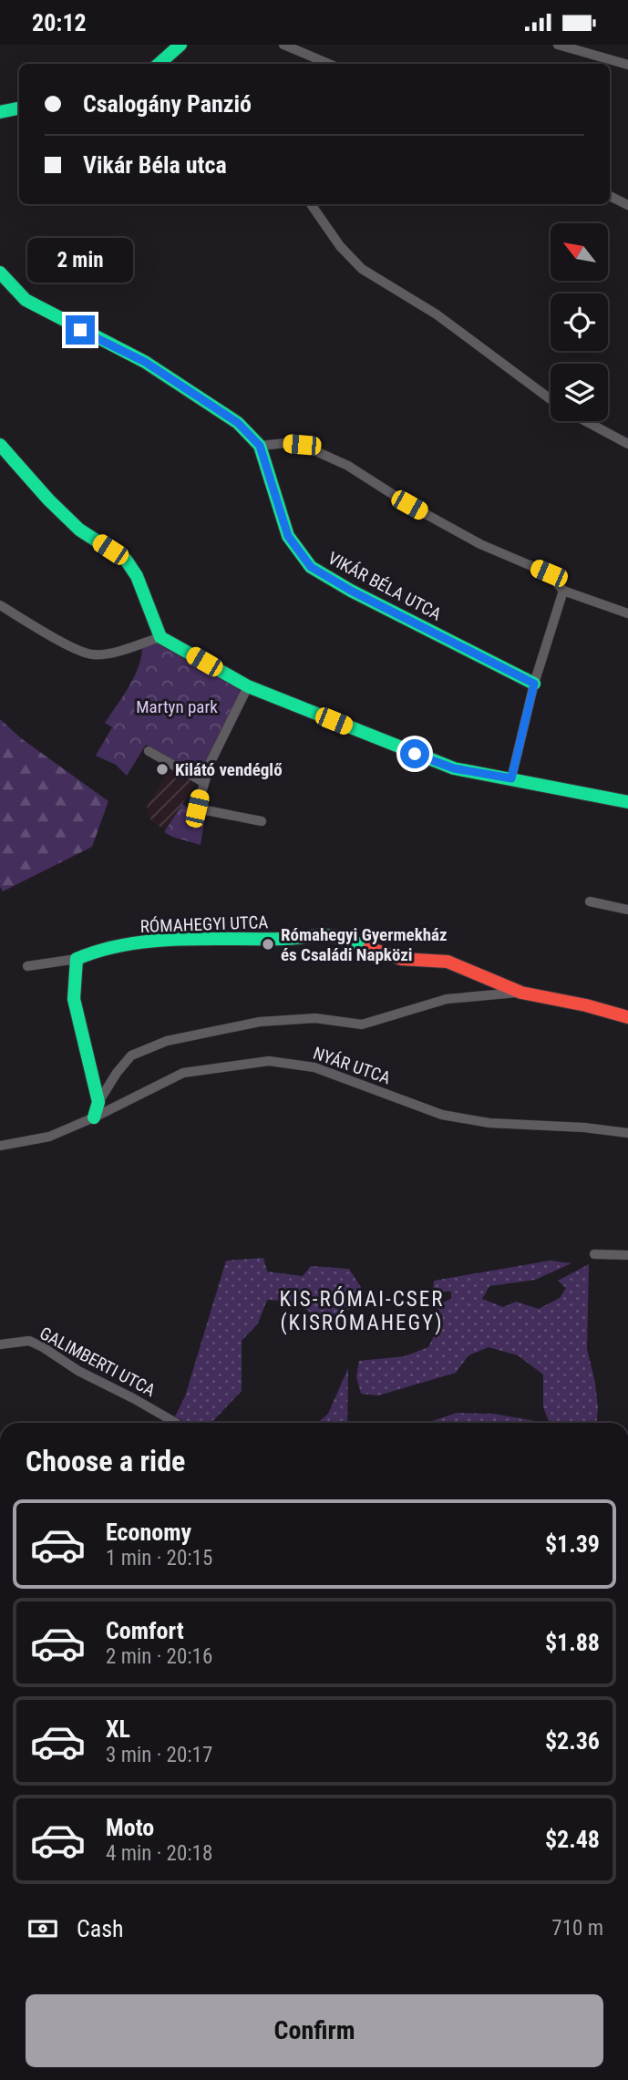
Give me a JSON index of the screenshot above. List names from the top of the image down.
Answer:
{
  "streets": {
    "street": [
      "VIKÁR BÉLA UTCA",
      "RÓMAHEGYI UTCA",
      "NYÁR UTCA",
      "GALIMBERTI UTCA"
    ]
  },
  "districts": ["KIS-RÓMAI-CSER (KISRÓMAHEGY)"],
  "parks": ["Martyn park"],
  "places": ["Kilátó vendéglő", "Rómahegyi Gyermekház és Családi Napközi"],
  "north": "top left",
  "page": {
    "status": "20:12",
    "banner": ["Csalogány Panzió", "Vikár Béla utca"],
    "bubble": "2 min",
    "heading": "Choose a ride",
    "list": [
      {
        "name": "Economy",
        "note": "1 min · 20:15",
        "value": "$1.39"
      },
      {
        "name": "Comfort",
        "note": "2 min · 20:16",
        "value": "$1.88"
      },
      {
        "name": "XL",
        "note": "3 min · 20:17",
        "value": "$2.36"
      },
      {
        "name": "Moto",
        "note": "4 min · 20:18",
        "value": "$2.48"
      }
    ],
    "pay": ["Cash", "710 m"],
    "buttons": "Confirm"
  }
}
